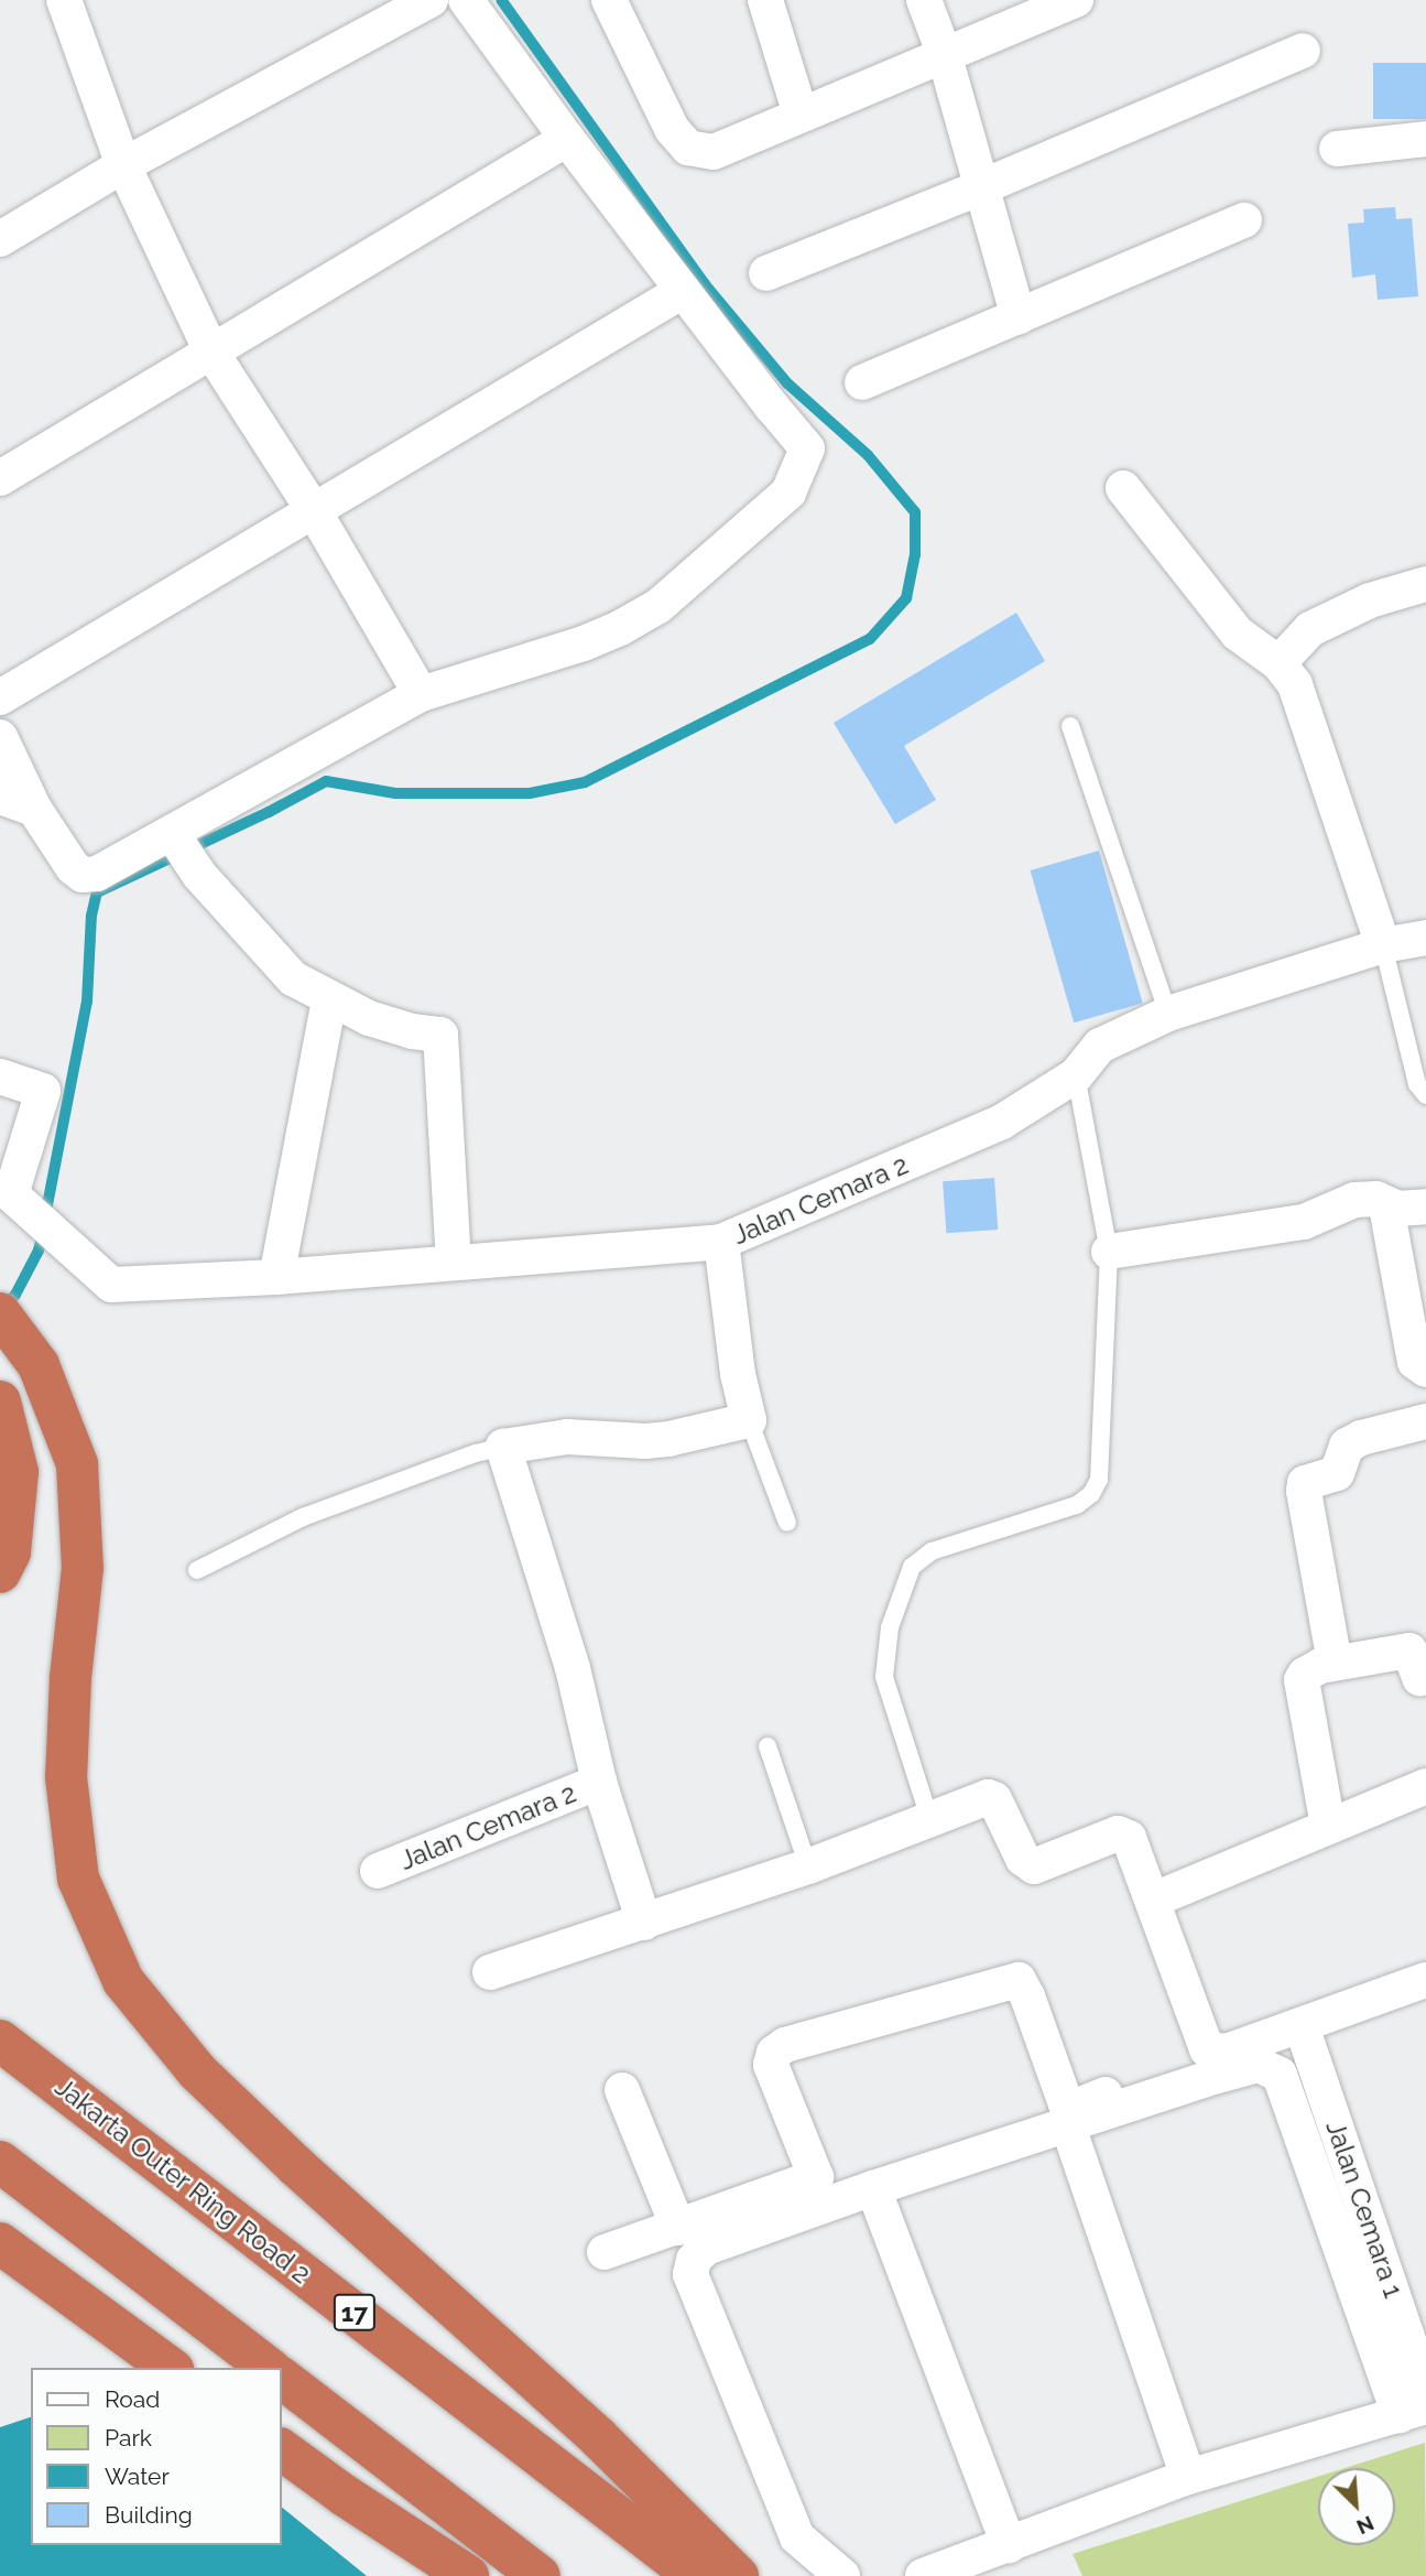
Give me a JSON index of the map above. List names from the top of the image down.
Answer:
{
  "streets": {
    "highway": ["Jakarta Outer Ring Road 2", "17"],
    "street": ["Jalan Cemara 2", "Jalan Cemara 1"]
  },
  "legend": [
    "Road",
    "Park",
    "Water",
    "Building"
  ],
  "north": "bottom right"
}
